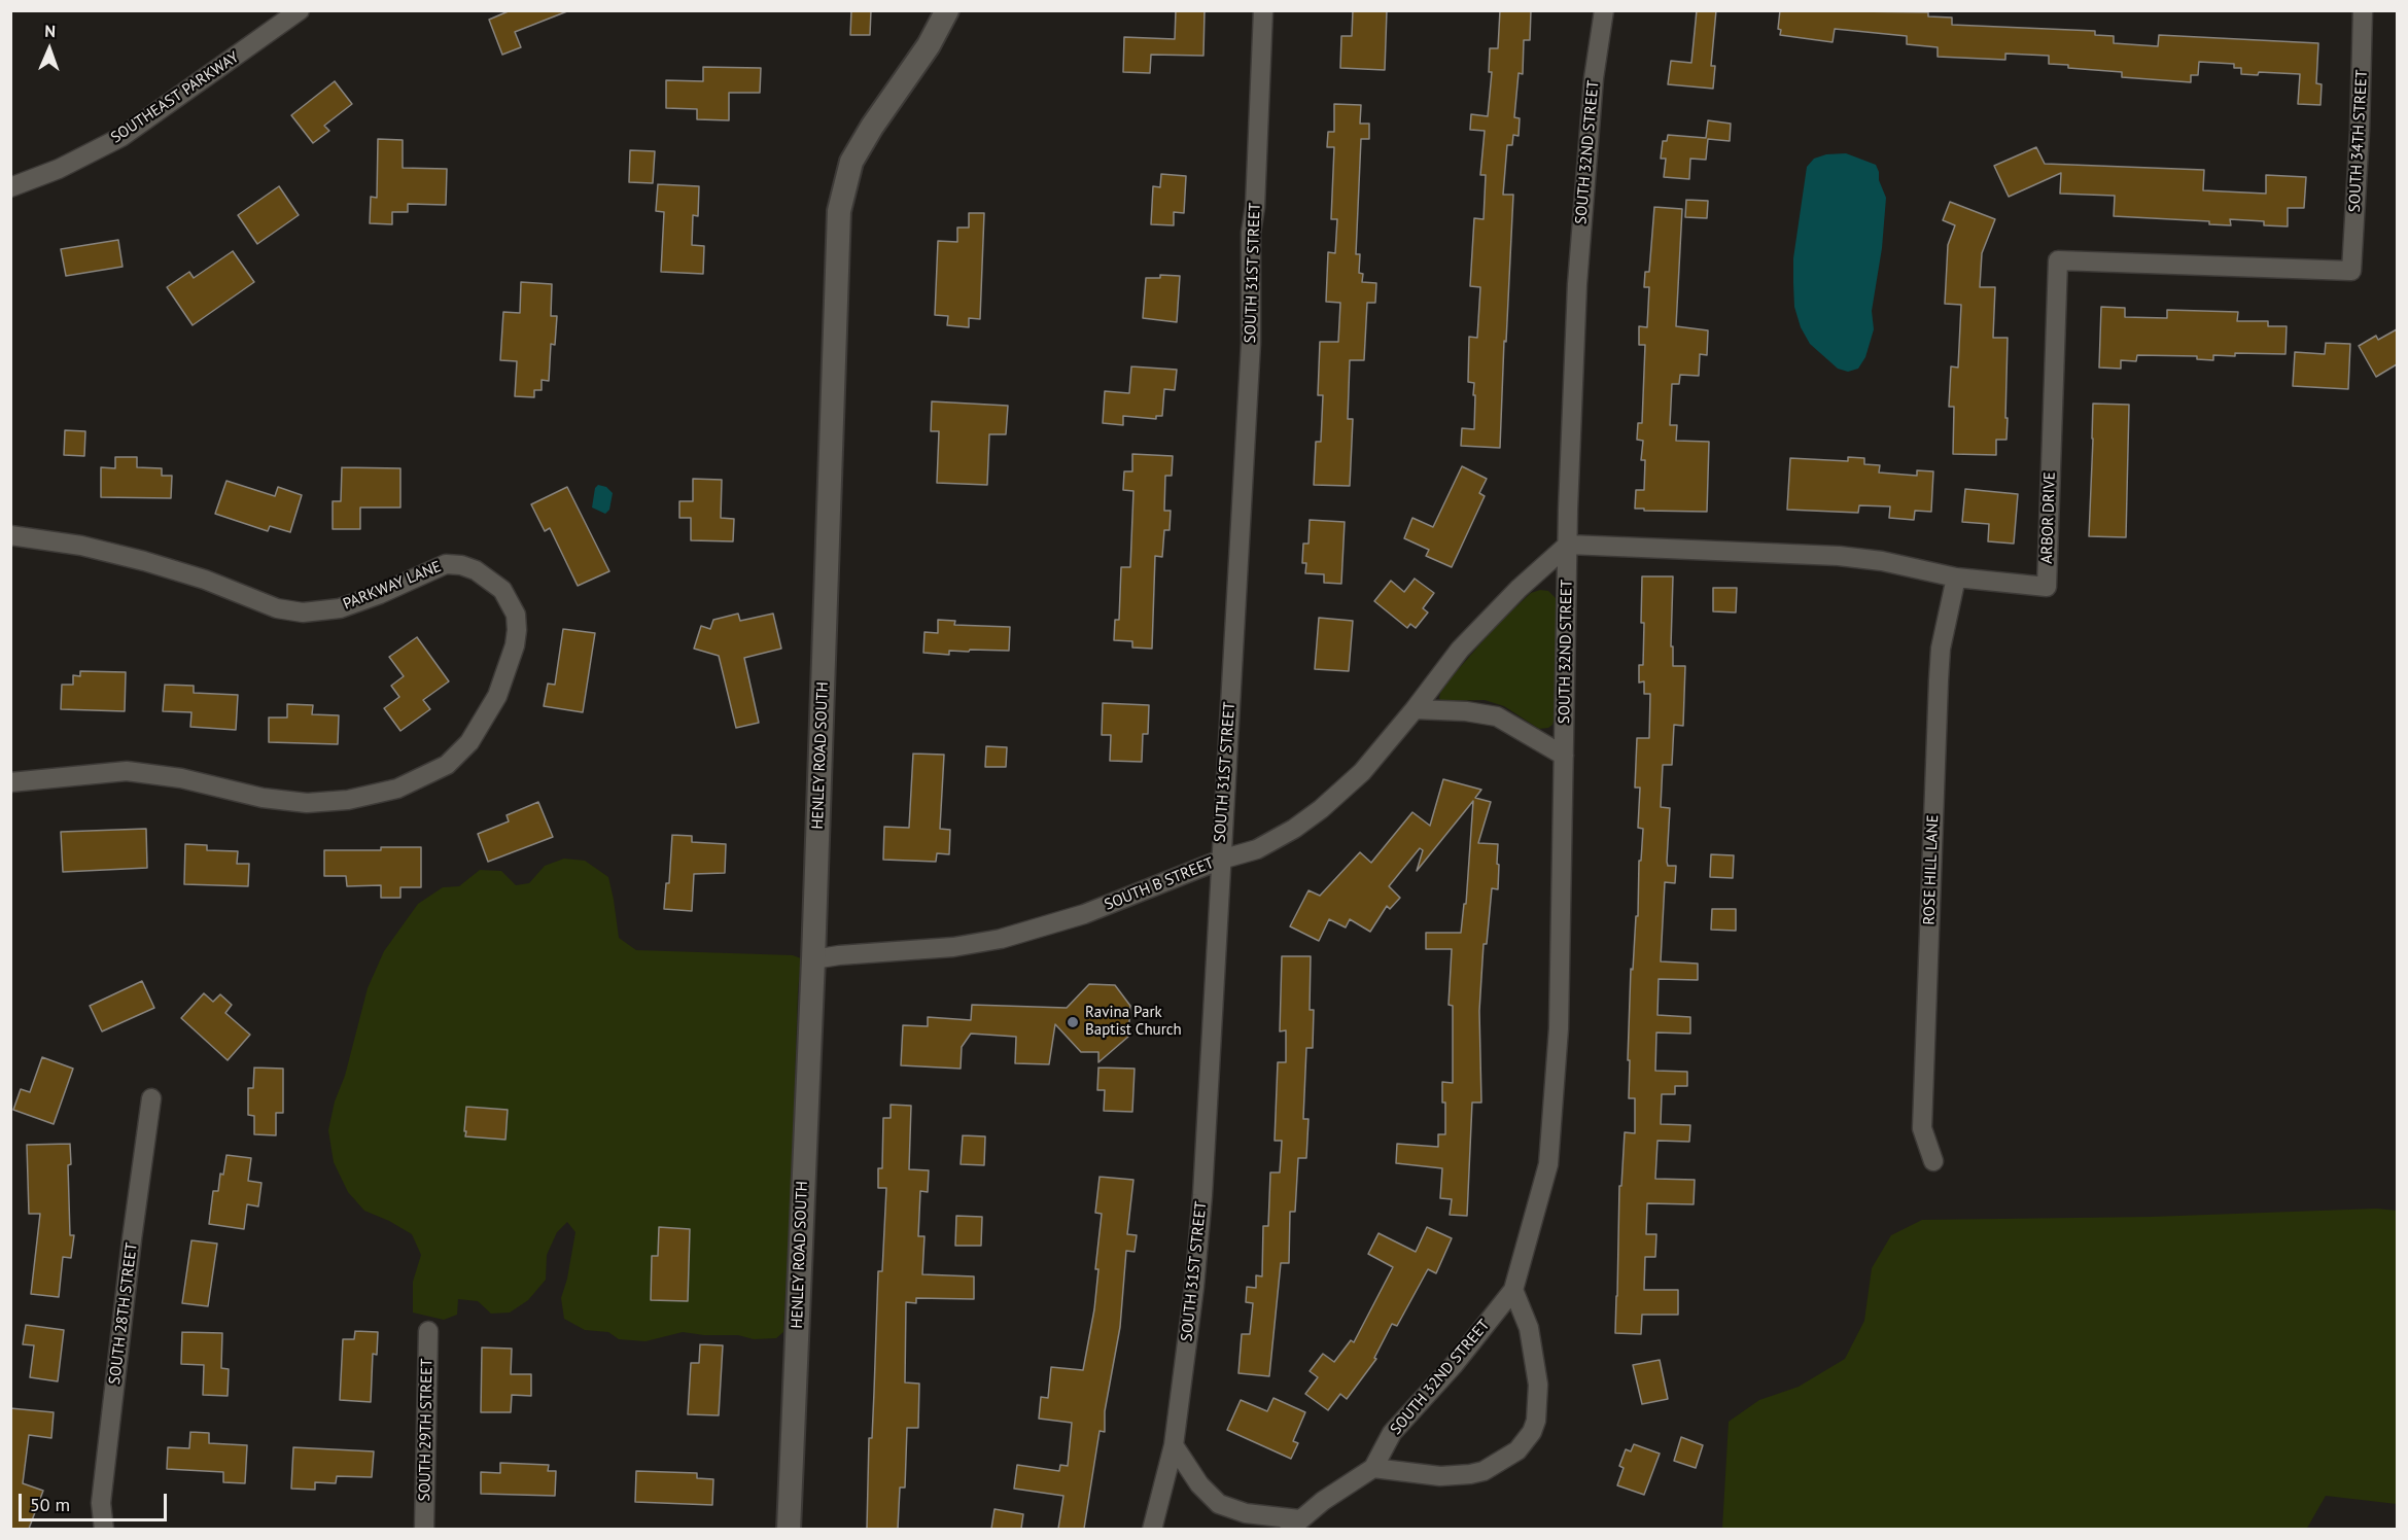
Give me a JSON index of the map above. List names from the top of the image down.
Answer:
{
  "streets": {
    "street": [
      "SOUTHEAST PARKWAY",
      "SOUTH 34TH STREET",
      "SOUTH 32ND STREET",
      "SOUTH 31ST STREET",
      "ARBOR DRIVE",
      "PARKWAY LANE",
      "HENLEY ROAD SOUTH",
      "ROSE HILL LANE",
      "SOUTH B STREET",
      "SOUTH 28TH STREET",
      "SOUTH 29TH STREET"
    ]
  },
  "crossings": [
    ["SOUTH 34TH STREET", "ARBOR DRIVE"],
    ["SOUTH 32ND STREET", "ARBOR DRIVE"],
    ["SOUTH 32ND STREET", "SOUTH B STREET"],
    ["SOUTH 31ST STREET", "SOUTH B STREET"],
    ["ARBOR DRIVE", "ROSE HILL LANE"],
    ["ARBOR DRIVE", "SOUTH B STREET"],
    ["HENLEY ROAD SOUTH", "SOUTH B STREET"]
  ],
  "places": ["Ravina Park Baptist Church"],
  "scale_bar": "50 m",
  "north": "top"
}
